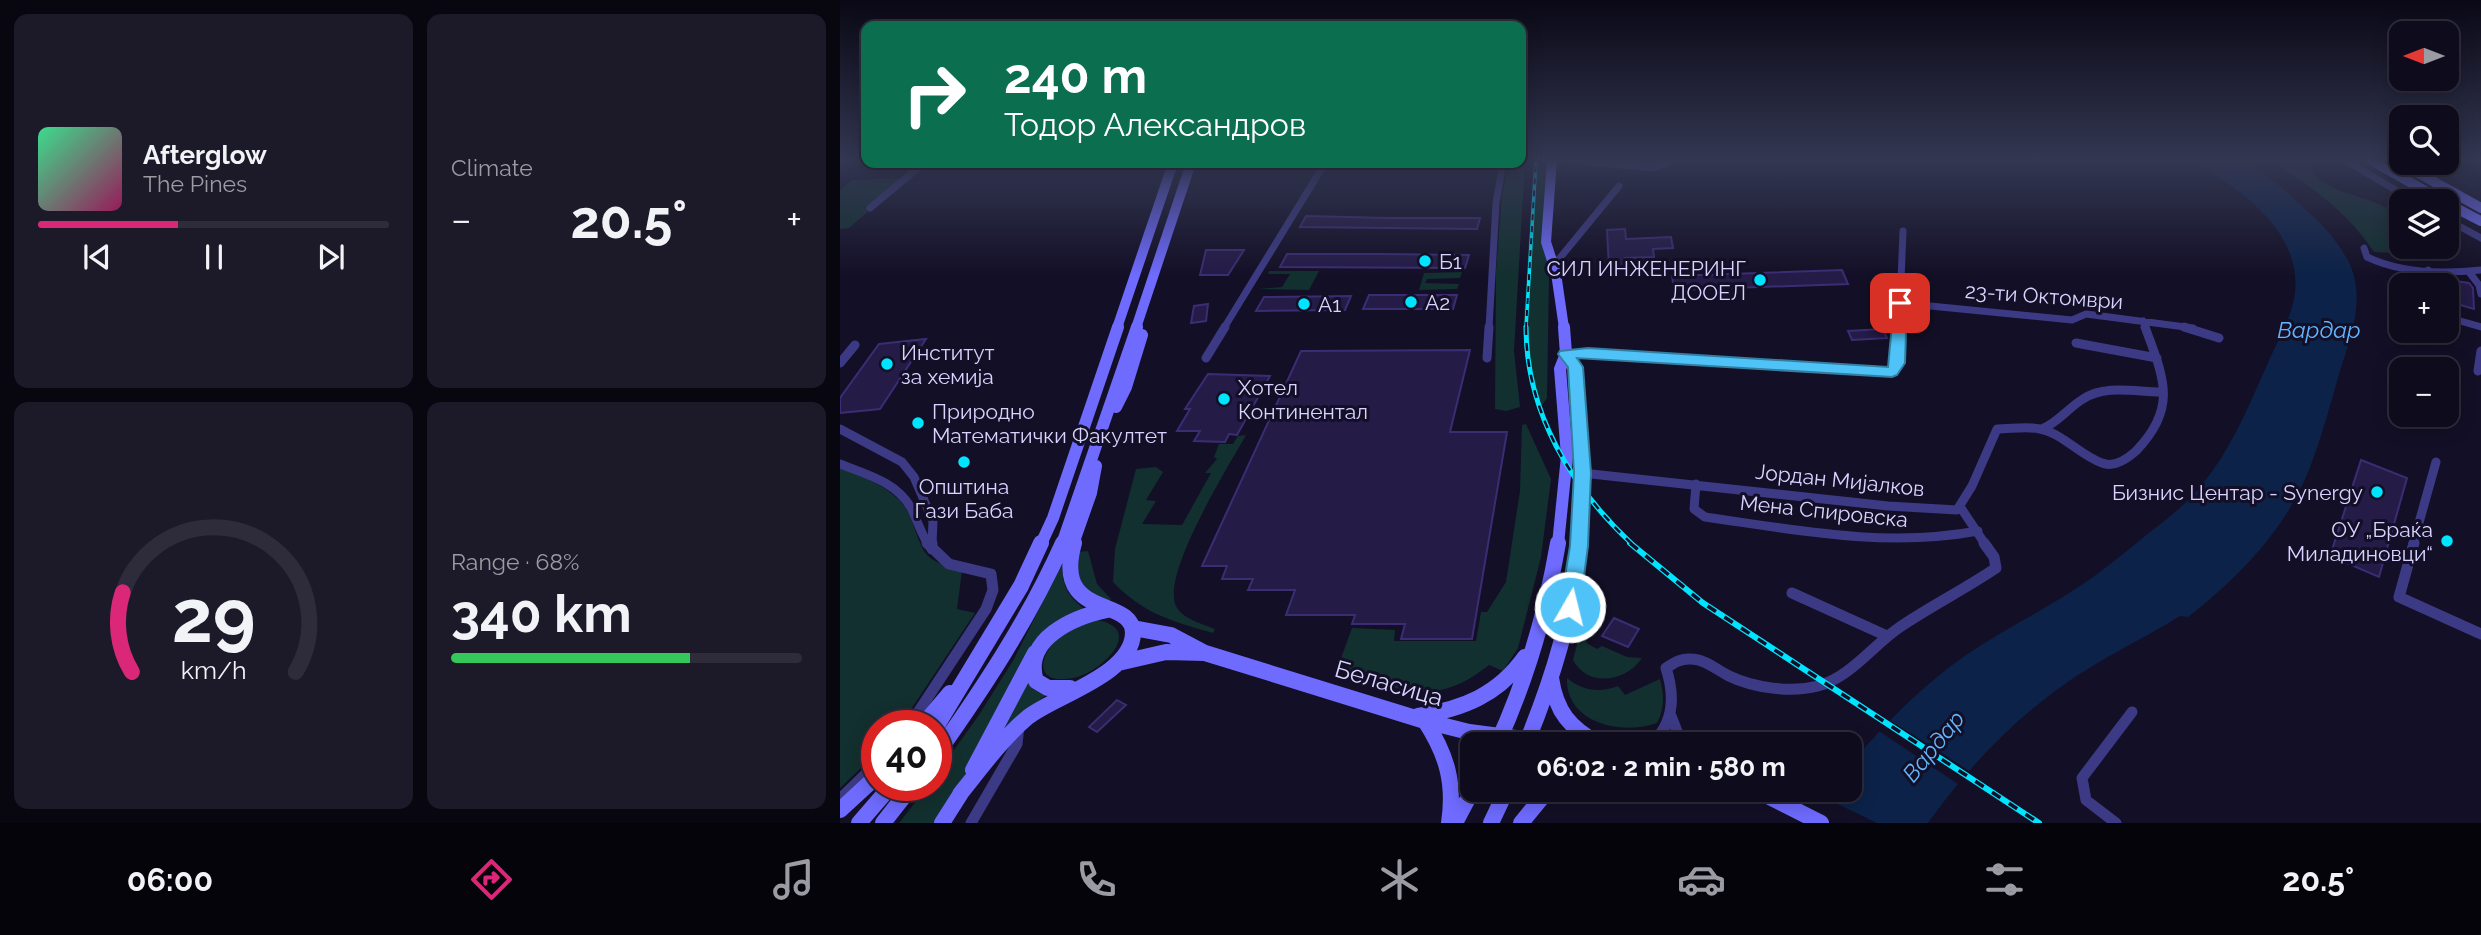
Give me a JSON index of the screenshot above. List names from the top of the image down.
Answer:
{
  "streets": {
    "street": [
      "23-ти Октомври",
      "Јордан Мијалков",
      "Мена Спировска",
      "Беласица"
    ]
  },
  "crossings": [
    ["Јордан Мијалков", "Мена Спировска"]
  ],
  "water": ["Вардар"],
  "places": [
    "Б1",
    "СИЛ ИНЖЕНЕРИНГ ДООЕЛ",
    "А2",
    "А1",
    "Институт за хемија",
    "Хотел Континентал",
    "Природно Математички Факултет",
    "Општина Гази Баба",
    "Бизнис Центар - Synergy",
    "ОУ „Браќа Миладиновци“"
  ],
  "north": "left",
  "page": {
    "tile": [
      "Climate",
      ["Range · 68%", "340 km"]
    ],
    "map_buttons": ["+", "−"],
    "turn": ["240 m", "Тодор Александров"],
    "song": ["Afterglow", "The Pines"],
    "heat": ["−", "20.5°", "+"],
    "limit": "40",
    "trip": "06:02 · 2 min · 580 m",
    "tabs": ["06:00", "20.5°"],
    "gauge": ["29", "km/h"]
  }
}
